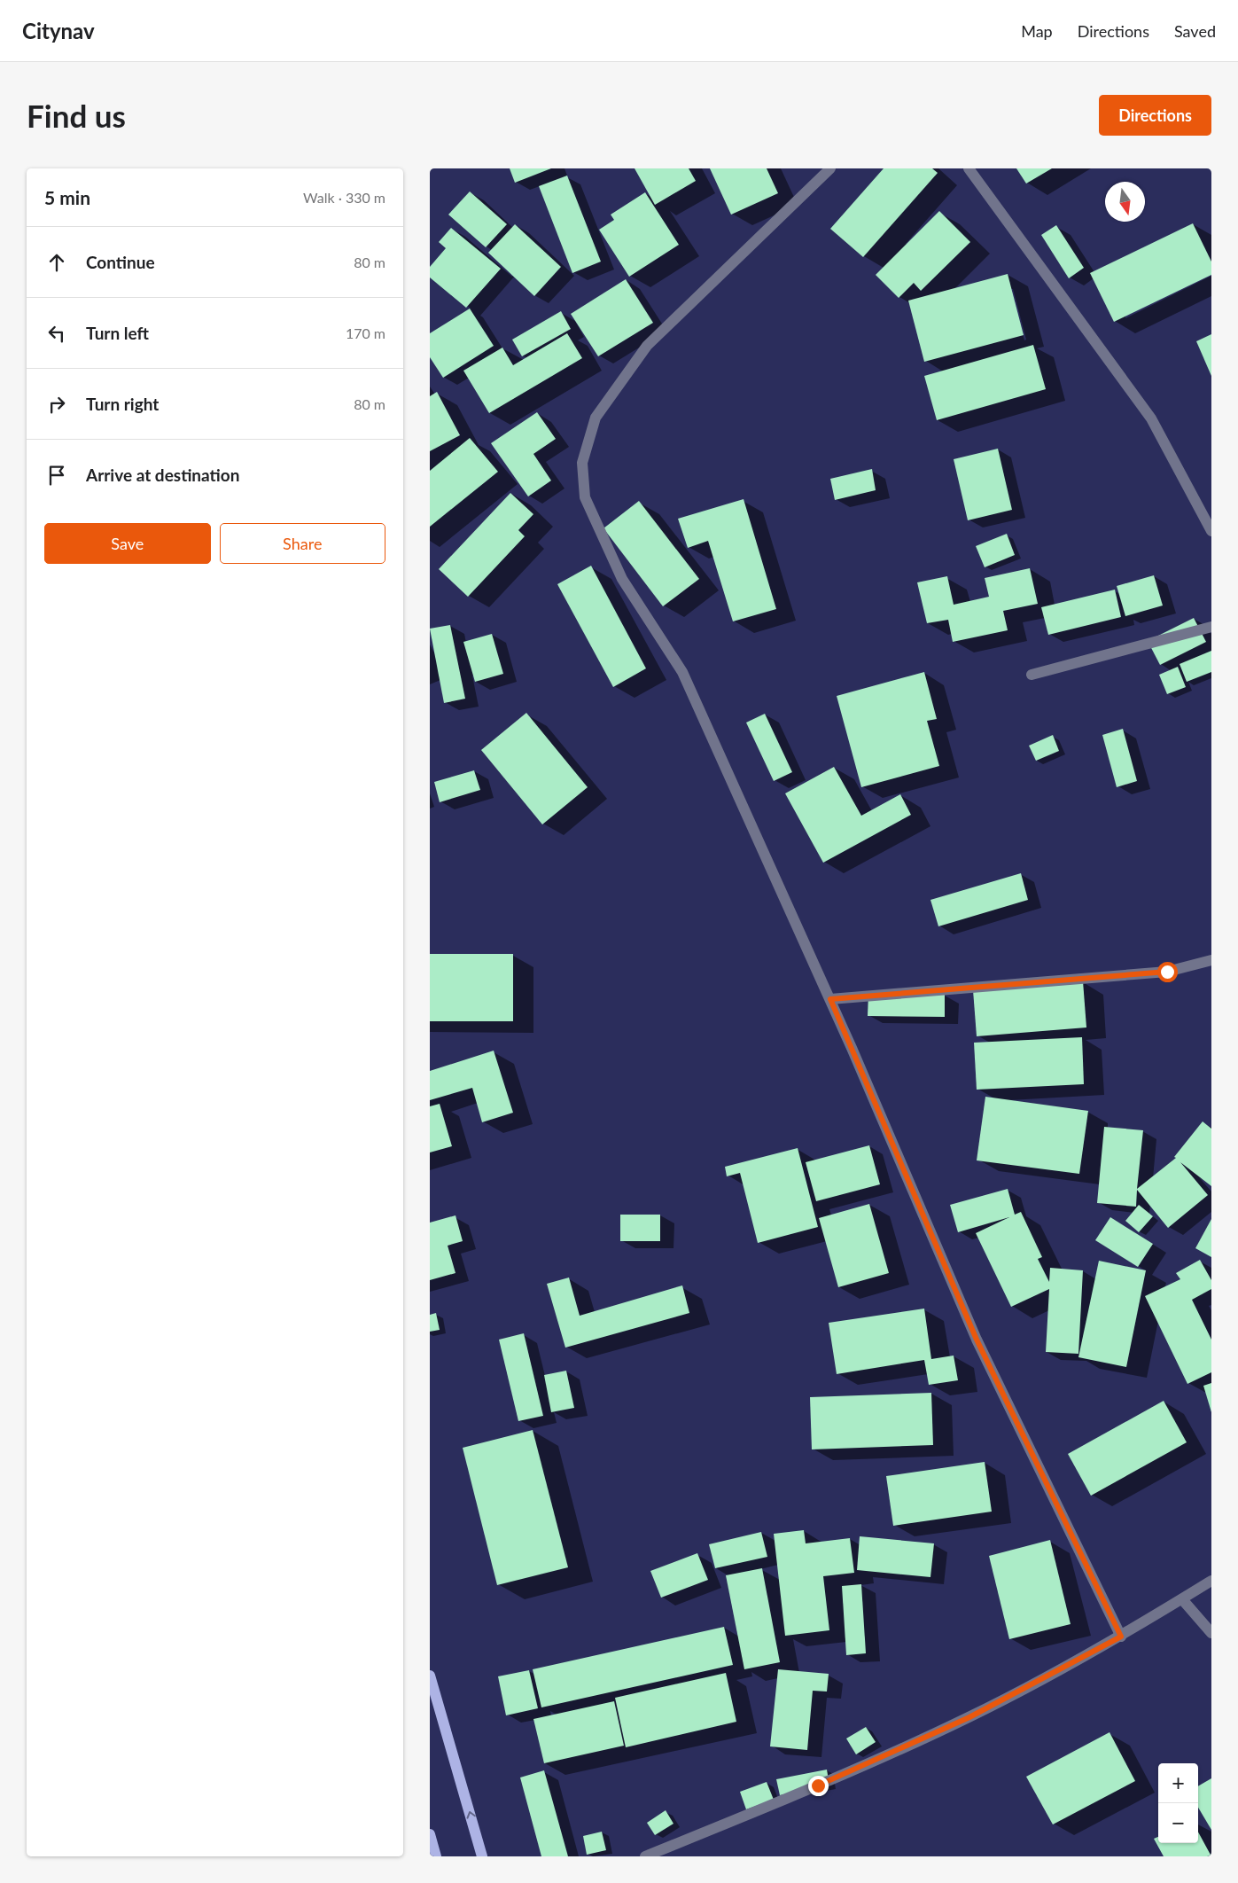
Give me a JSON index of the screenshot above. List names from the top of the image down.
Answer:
{
  "north": "bottom",
  "page": {
    "header": "Citynav",
    "nav": ["Map", "Directions", "Saved"],
    "buttons": [
      "Directions",
      ["Save", "Share"]
    ],
    "title": "Find us",
    "heading": ["5 min", "Walk · 330 m"],
    "list": [
      ["Continue", "80 m"],
      ["Turn left", "170 m"],
      ["Turn right", "80 m"],
      "Arrive at destination"
    ],
    "map_buttons": ["+", "−"]
  }
}
